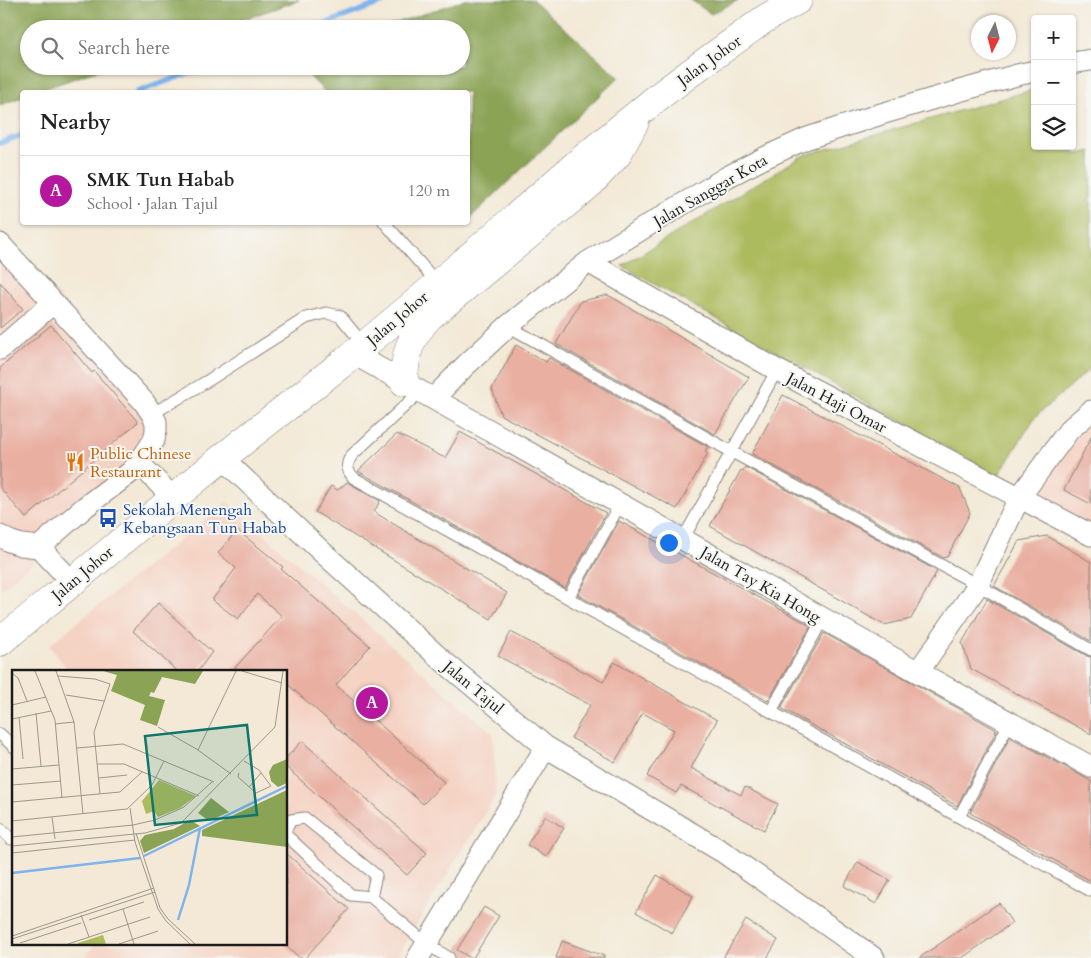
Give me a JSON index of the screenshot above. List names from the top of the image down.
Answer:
{
  "streets": {
    "highway": ["Jalan Johor"],
    "street": [
      "Jalan Sanggar Kota",
      "Jalan Haji Omar",
      "Jalan Tay Kia Hong",
      "Jalan Tajul"
    ]
  },
  "crossings": [
    ["Jalan Johor", "Jalan Tay Kia Hong"],
    ["Jalan Johor", "Jalan Tajul"],
    ["Jalan Sanggar Kota", "Jalan Haji Omar"],
    ["Jalan Sanggar Kota", "Jalan Tay Kia Hong"]
  ],
  "places": {
    "restaurant": ["Public Chinese Restaurant"],
    "bus stop": ["Sekolah Menengah Kebangsaan Tun Habab"]
  },
  "north": "bottom",
  "page": {
    "map_buttons": ["+", "−"],
    "search": "Search here",
    "heading": "Nearby",
    "list": [
      {
        "mark": "A",
        "name": "SMK Tun Habab",
        "note": "School · Jalan Tajul",
        "value": "120 m"
      }
    ],
    "pins": "A"
  }
}
